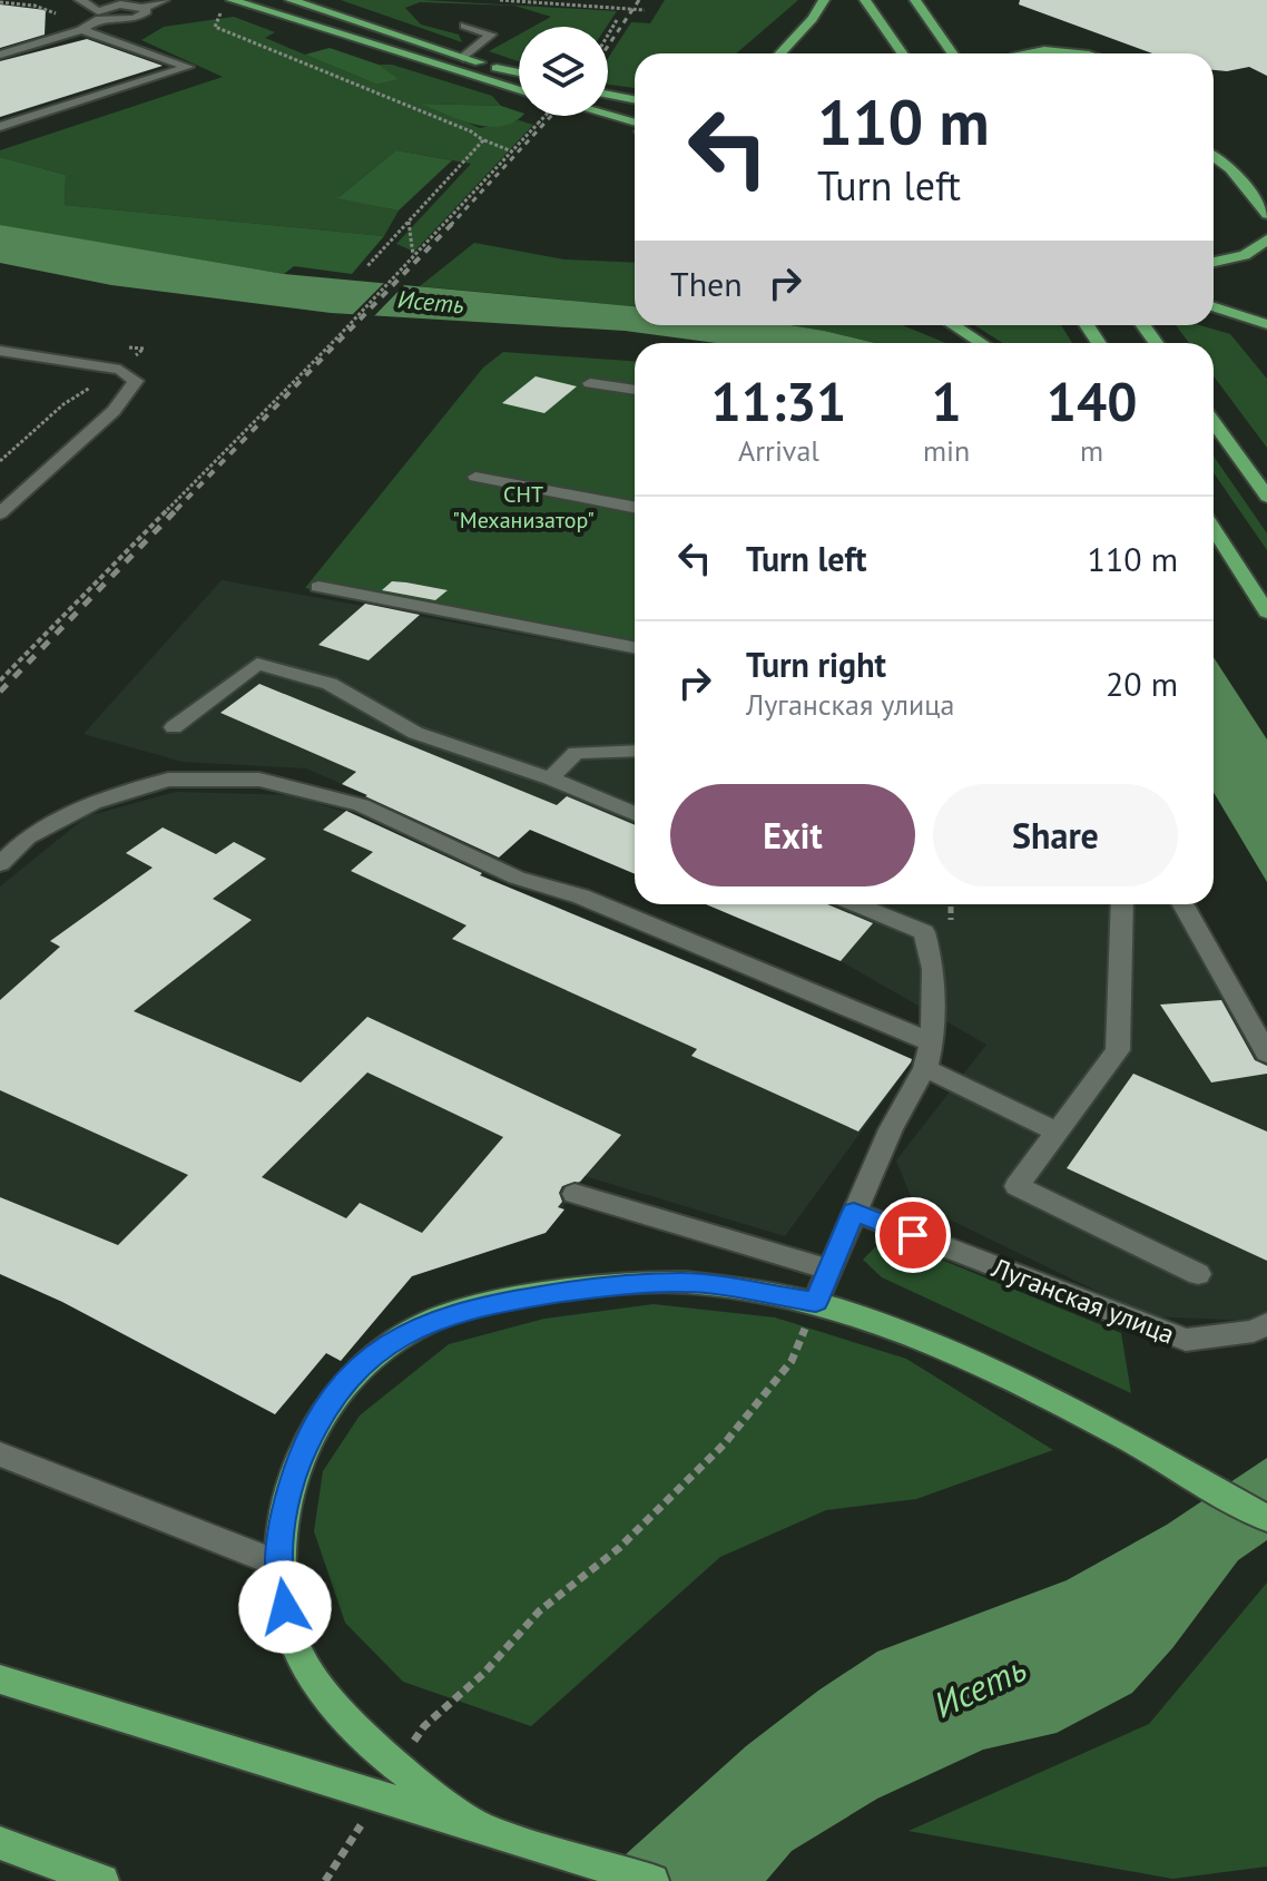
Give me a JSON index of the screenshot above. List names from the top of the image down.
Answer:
{
  "streets": {
    "street": ["Луганская улица"]
  },
  "water": ["Исеть"],
  "parks": ["СНТ \"Механизатор\""],
  "page": {
    "turn": ["110 m", "Turn left"],
    "then": "Then",
    "eta": [
      "11:31",
      "Arrival",
      "1",
      "min",
      "140",
      "m"
    ],
    "list": [
      {
        "name": "Turn left",
        "value": "110 m"
      },
      {
        "name": "Turn right",
        "note": "Луганская улица",
        "value": "20 m"
      }
    ],
    "buttons": ["Exit", "Share"]
  }
}
